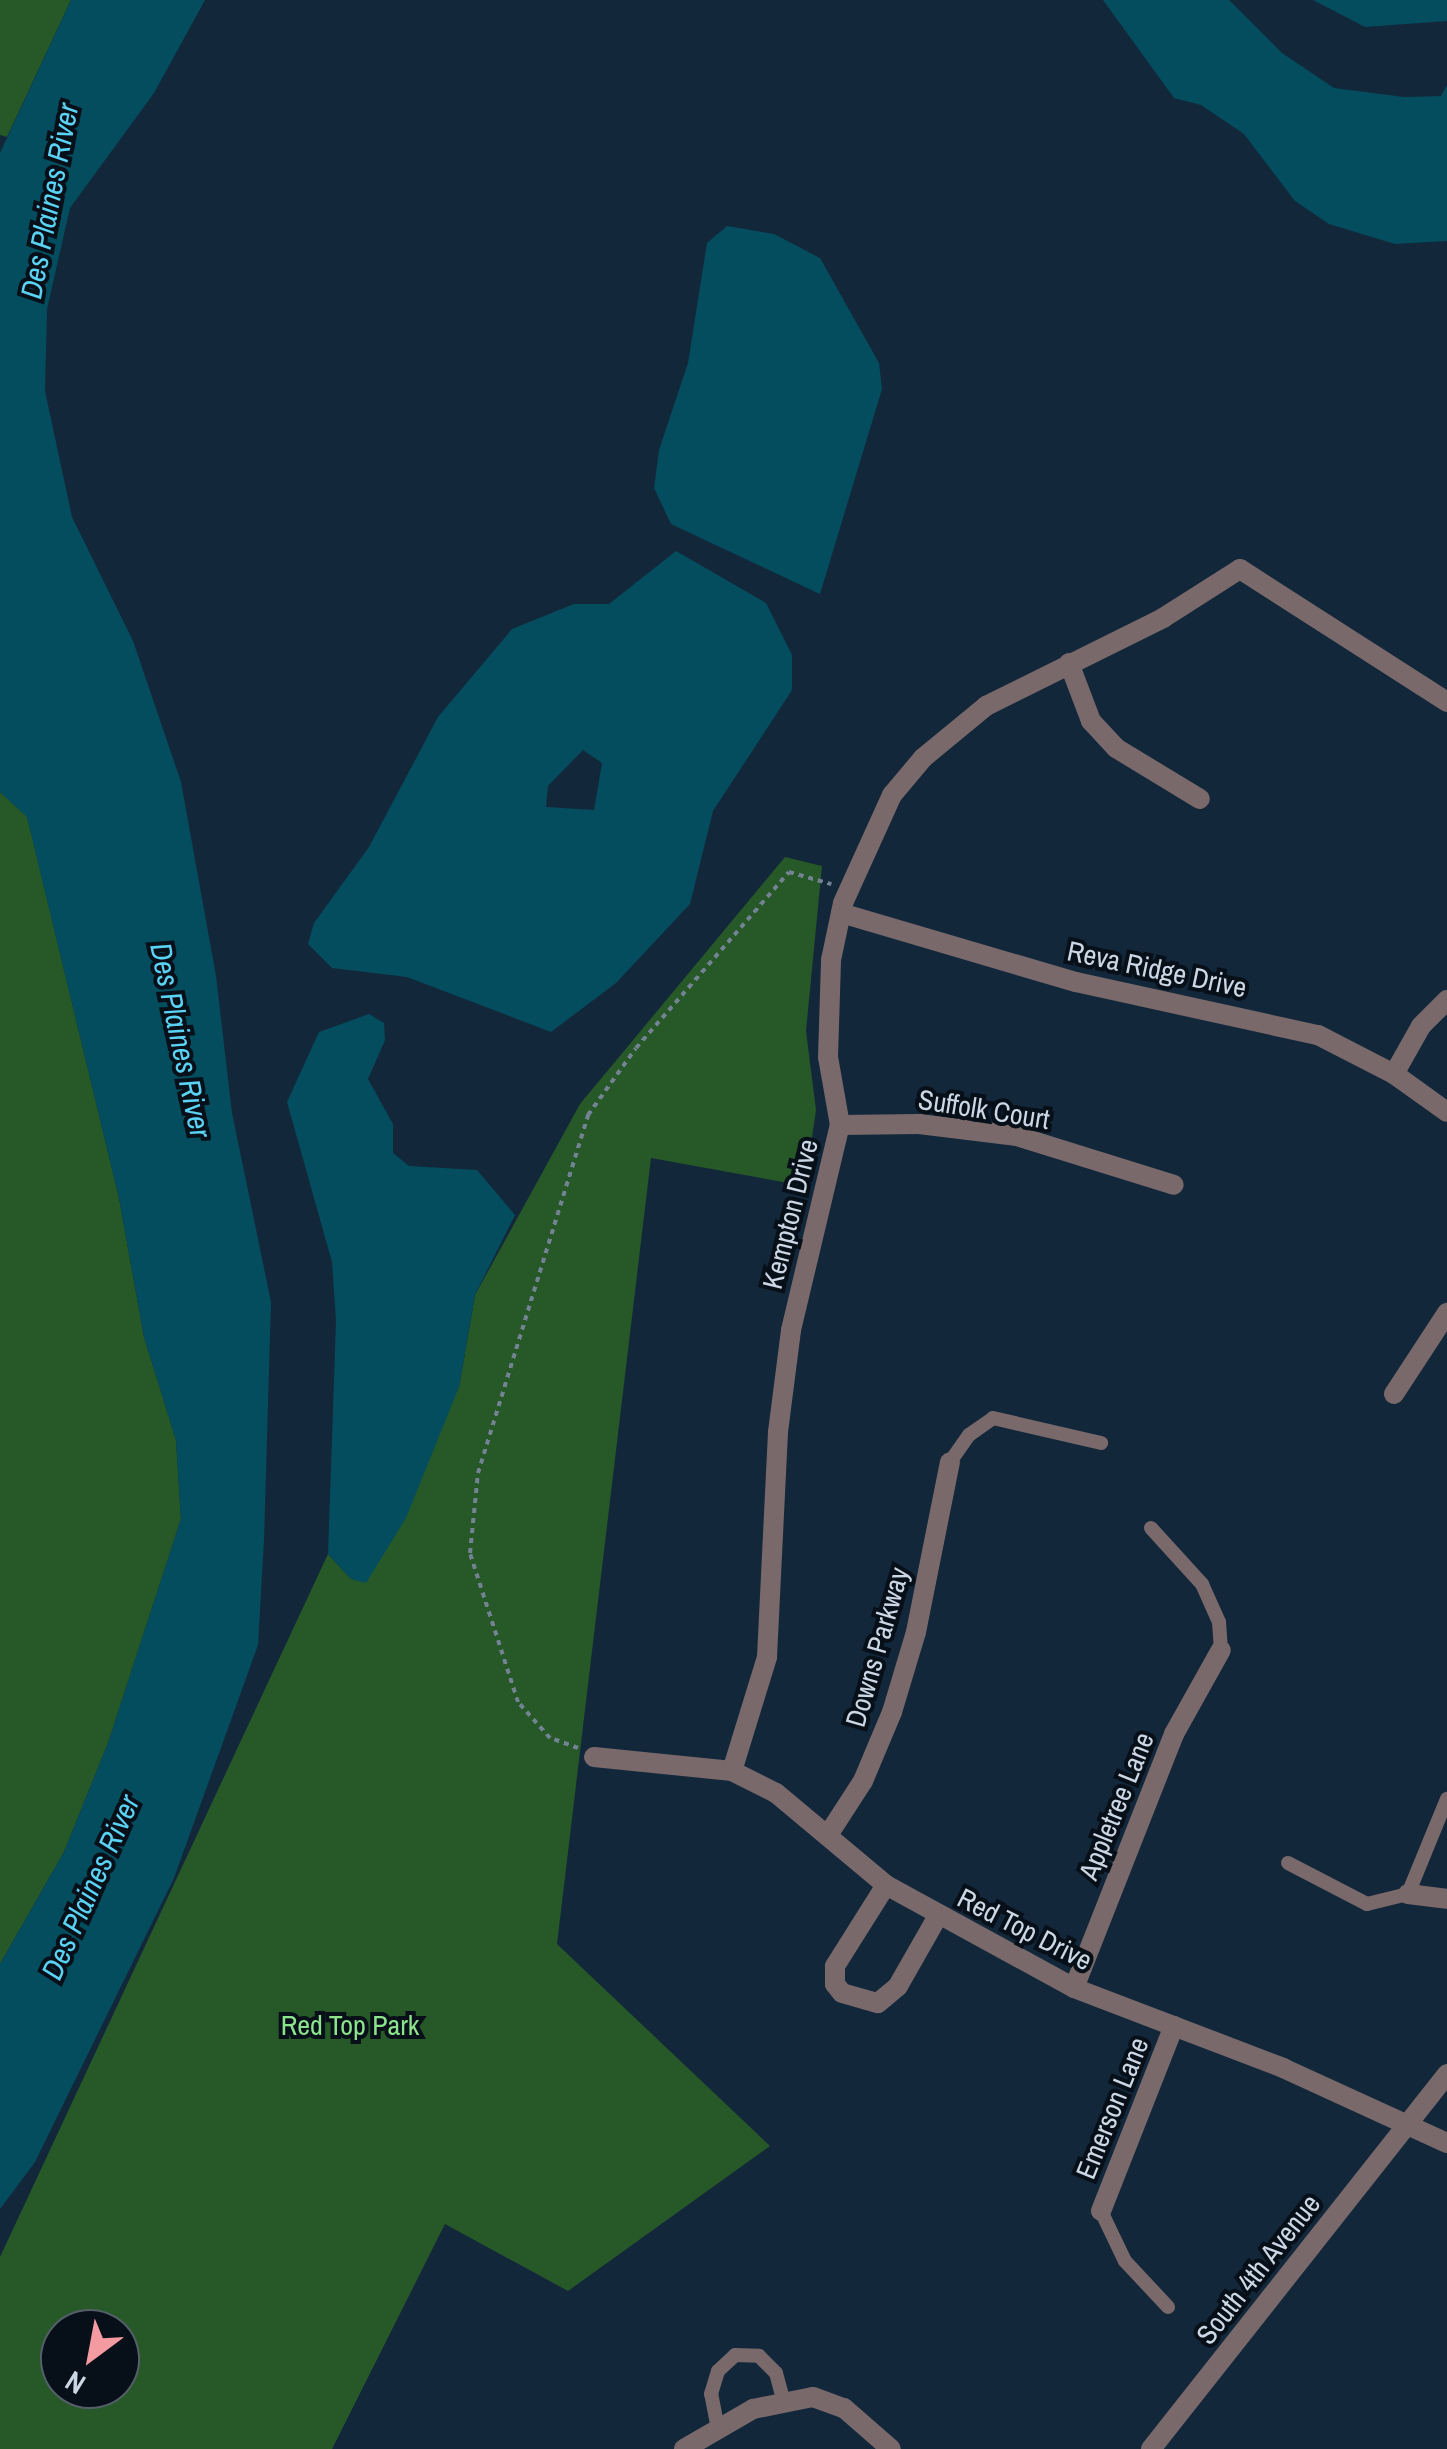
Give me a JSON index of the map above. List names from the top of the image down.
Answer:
{
  "streets": {
    "street": [
      "Reva Ridge Drive",
      "Suffolk Court",
      "Kempton Drive",
      "Downs Parkway",
      "Appletree Lane",
      "Red Top Drive",
      "Emerson Lane",
      "South 4th Avenue"
    ]
  },
  "crossings": [
    ["Reva Ridge Drive", "Kempton Drive"],
    ["Suffolk Court", "Kempton Drive"],
    ["Kempton Drive", "Red Top Drive"],
    ["Downs Parkway", "Red Top Drive"],
    ["Appletree Lane", "Red Top Drive"],
    ["Red Top Drive", "Emerson Lane"],
    ["Red Top Drive", "South 4th Avenue"]
  ],
  "water": ["Des Plaines River"],
  "parks": ["Red Top Park"],
  "north": "bottom left"
}
